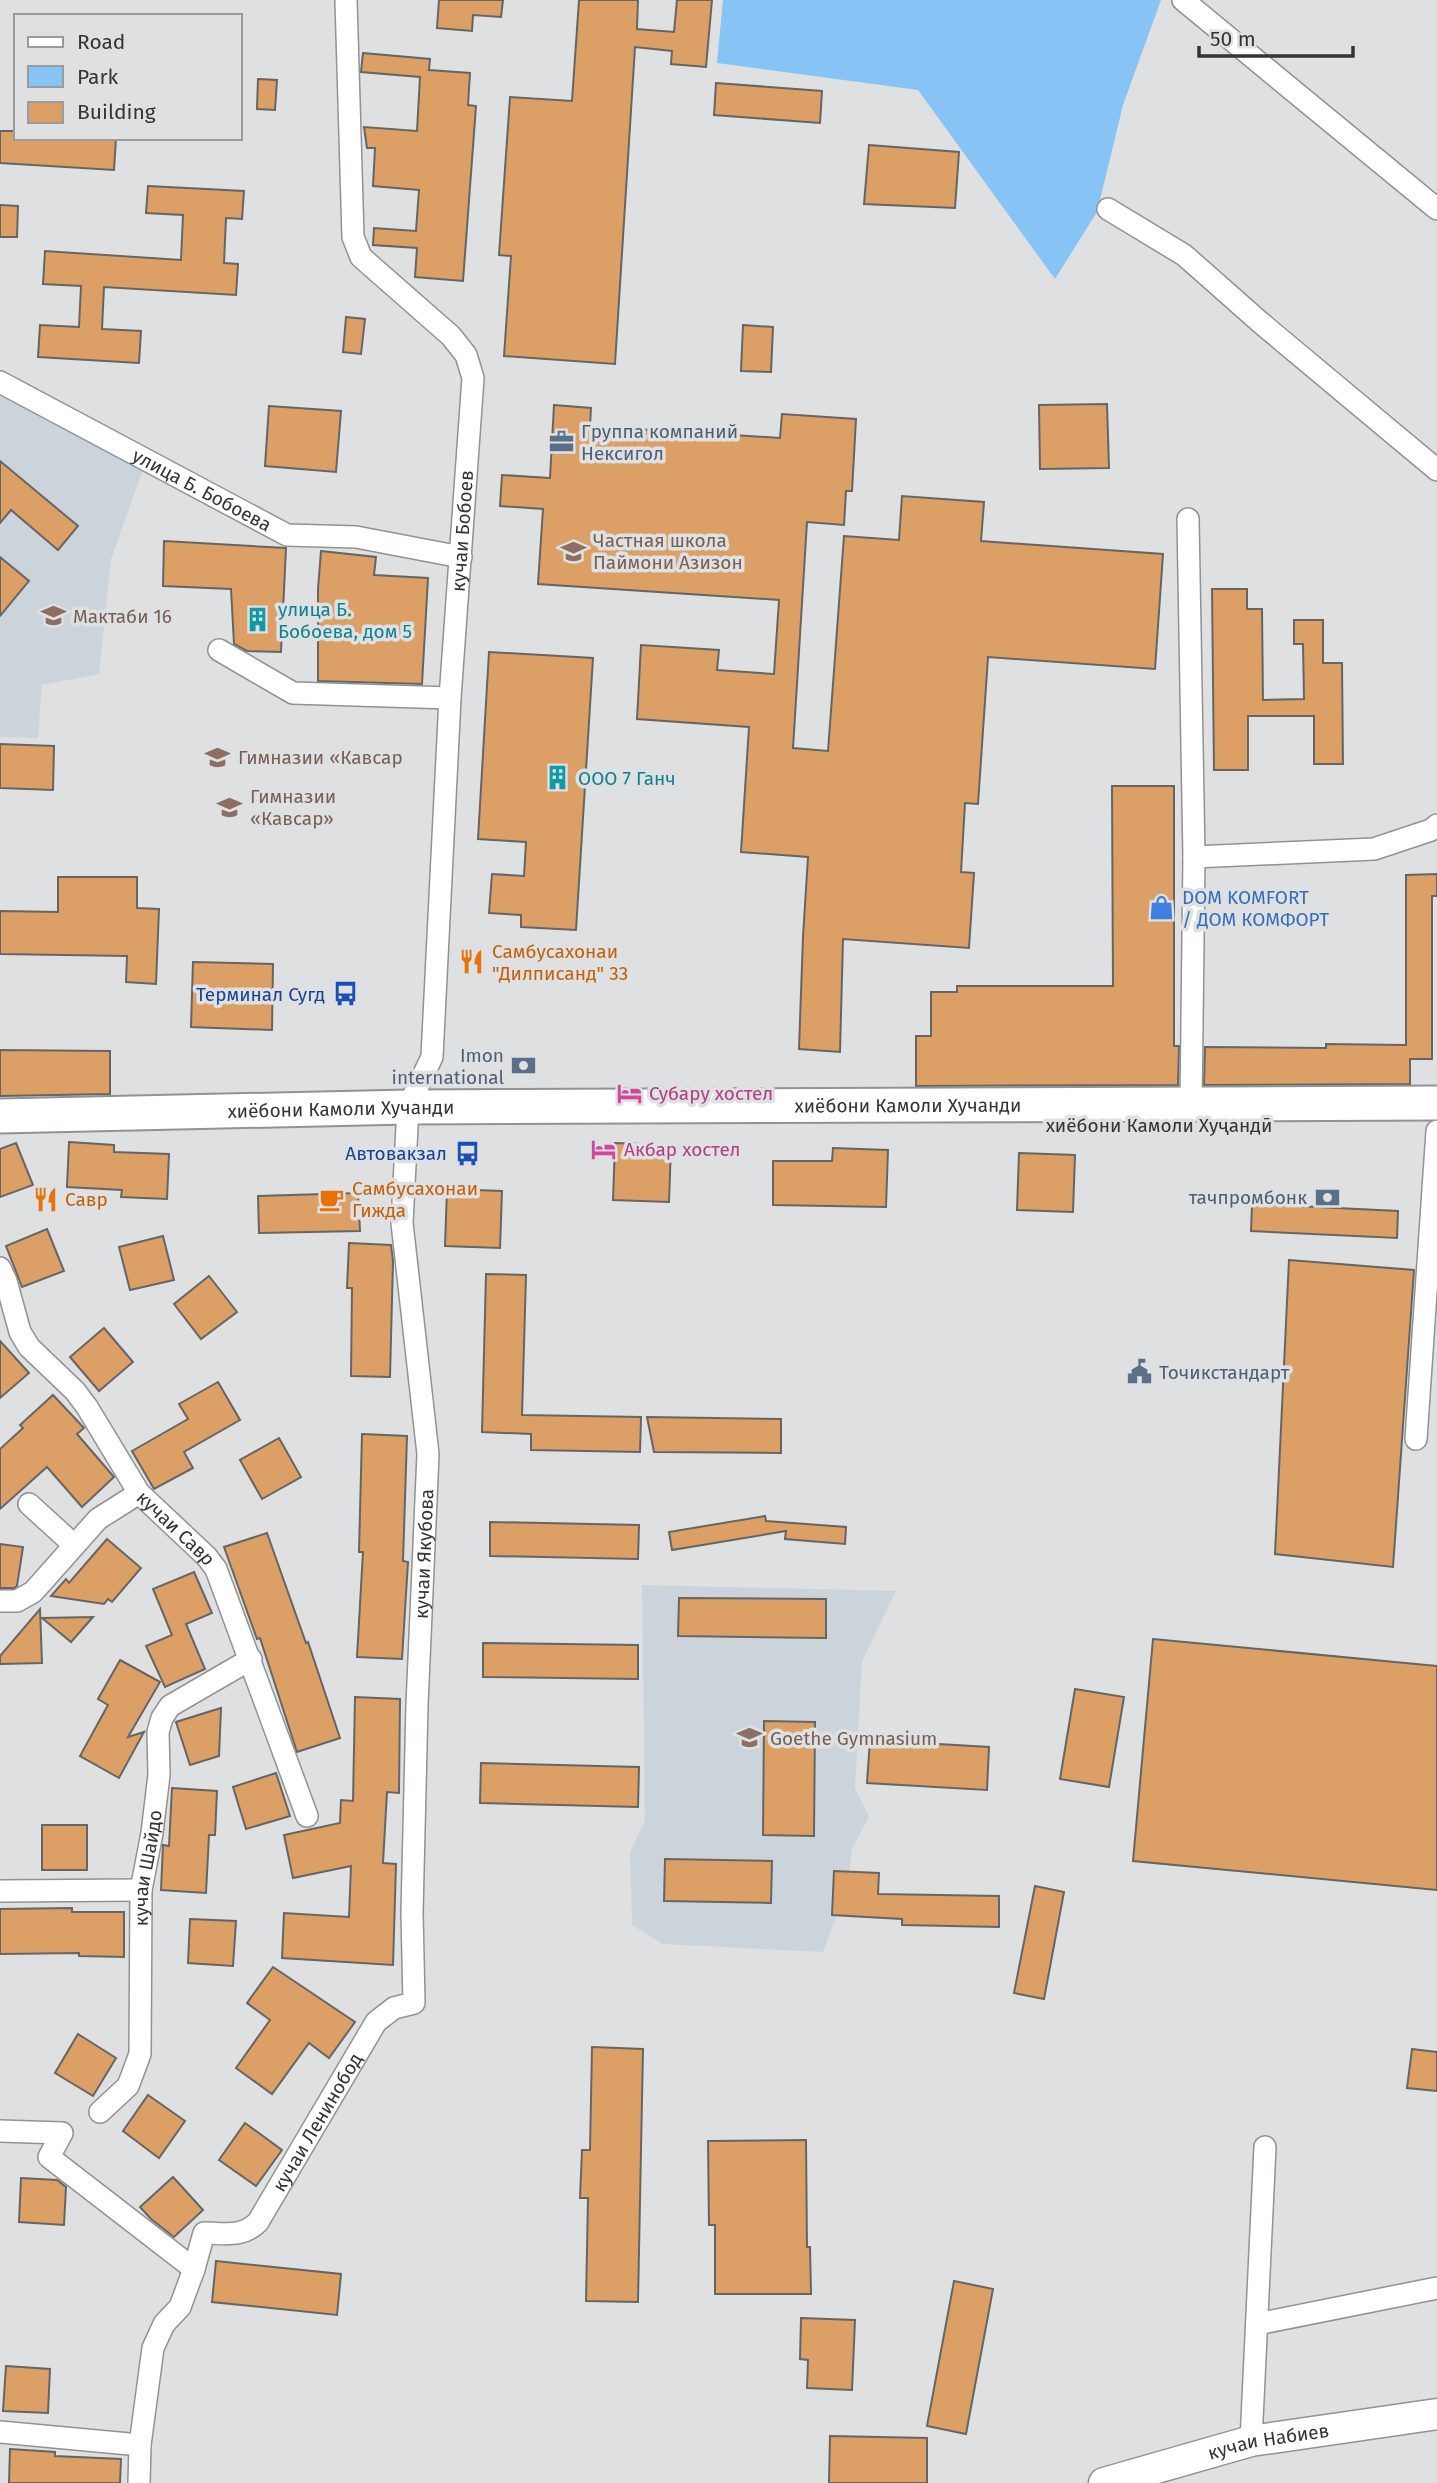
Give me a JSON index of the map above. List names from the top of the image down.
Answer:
{
  "streets": {
    "main road": ["хиёбони Камоли Хучанди", "хиёбони Камоли Хуҷандӣ", "кучаи Набиев"],
    "street": [
      "улица Б. Бобоева",
      "кучаи Бобоев",
      "кучаи Савр",
      "кучаи Якубова",
      "кучаи Шайдо",
      "кучаи Ленинобод"
    ]
  },
  "crossings": [
    ["улица Б. Бобоева", "кучаи Бобоев"],
    ["кучаи Бобоев", "хиёбони Камоли Хучанди"],
    ["кучаи Бобоев", "хиёбони Камоли Хуҷандӣ"],
    ["кучаи Бобоев", "кучаи Якубова"],
    ["хиёбони Камоли Хучанди", "хиёбони Камоли Хуҷандӣ"],
    ["хиёбони Камоли Хучанди", "кучаи Якубова"],
    ["хиёбони Камоли Хуҷандӣ", "кучаи Якубова"],
    ["кучаи Савр", "кучаи Шайдо"],
    ["кучаи Якубова", "кучаи Ленинобод"]
  ],
  "places": {
    "office": ["Группа компаний Нексигол"],
    "school or university": [
      "Частная школа Паймони Азизон",
      "Мактаби 16",
      "Гимназии «Кавсар",
      "Гимназии «Кавсар»",
      "Goethe Gymnasium"
    ],
    "building": ["улица Б. Бобоева, дом 5", "ООО 7 Ганч"],
    "shop": ["DOM KOMFORT / ДОМ КОМФОРТ"],
    "restaurant": ["Самбусахонаи \"Дилписанд\" 33", "Савр"],
    "bus stop": ["Терминал Сугд", "Автовакзал"],
    "bank": ["Imon international", "тачпромбонк"],
    "hotel": ["Субару хостел", "Акбар хостел"],
    "cafe": ["Самбусахонаи Гижда"],
    "public building": ["Точикстандарт"]
  },
  "legend": ["Road", "Park", "Building"],
  "scale_bar": "50 m"
}
